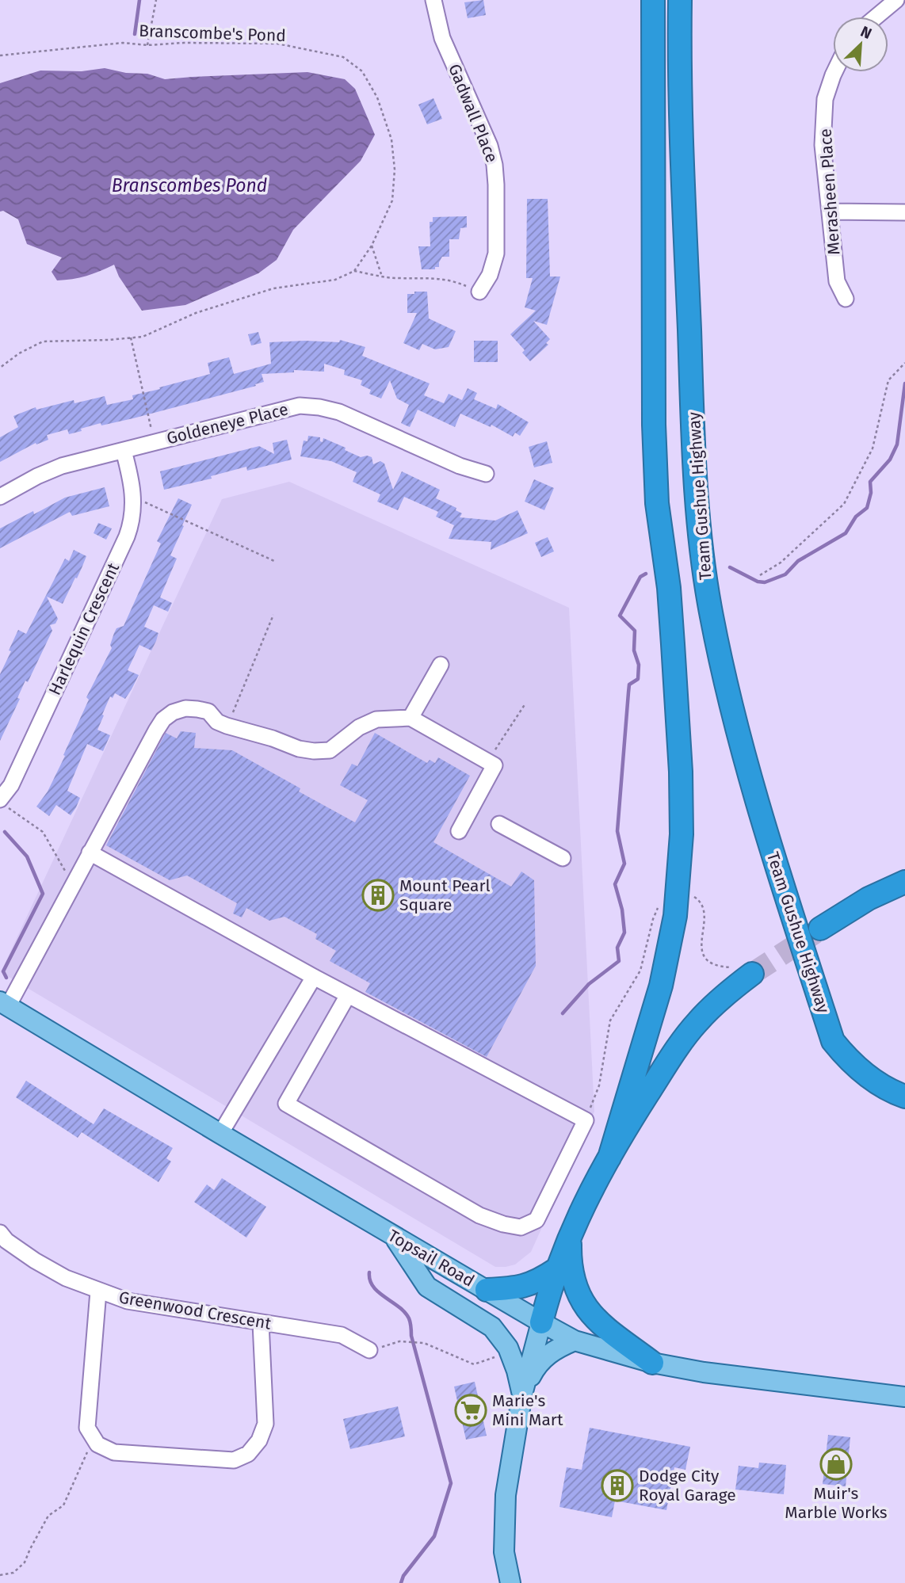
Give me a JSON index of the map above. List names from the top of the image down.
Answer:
{
  "streets": {
    "highway": ["Team Gushue Highway"],
    "main road": ["Topsail Road"],
    "street": [
      "Gadwall Place",
      "Merasheen Place",
      "Goldeneye Place",
      "Harlequin Crescent",
      "Greenwood Crescent"
    ],
    "path": ["Branscombe's Pond"]
  },
  "crossings": [
    ["Goldeneye Place", "Harlequin Crescent"]
  ],
  "water": ["Branscombes Pond"],
  "places": {
    "building": ["Mount Pearl Square", "Dodge City Royal Garage"],
    "supermarket": ["Marie's Mini Mart"],
    "shop": ["Muir's Marble Works"]
  },
  "north": "top right"
}
